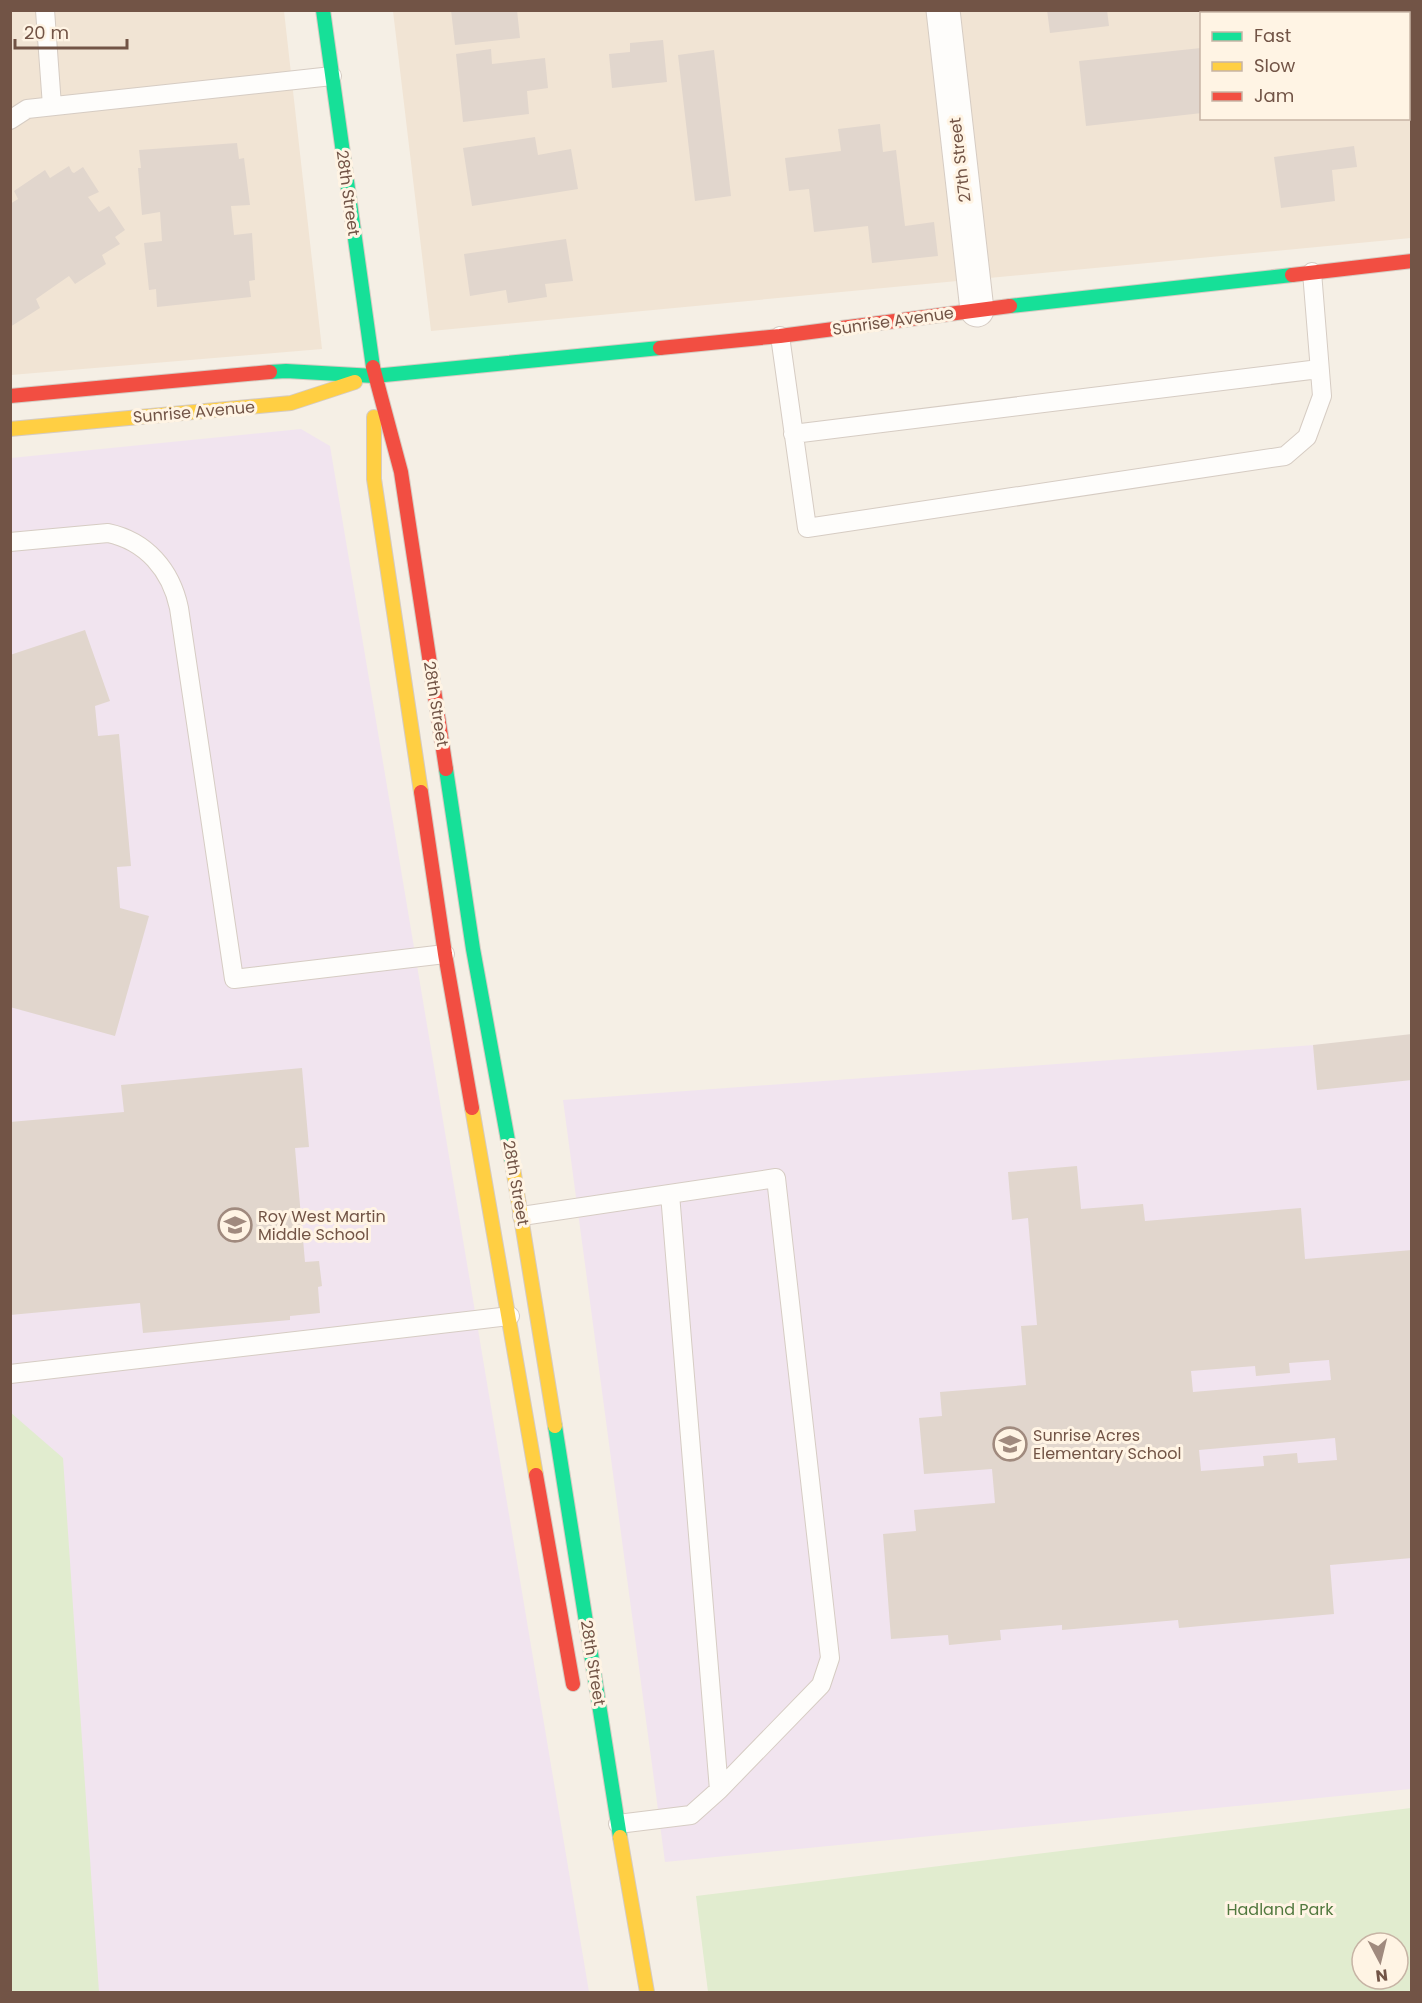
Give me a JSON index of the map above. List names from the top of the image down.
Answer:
{
  "streets": {
    "street": ["27th Street", "28th Street", "Sunrise Avenue"]
  },
  "crossings": [
    ["27th Street", "Sunrise Avenue"],
    ["28th Street", "Sunrise Avenue"]
  ],
  "parks": ["Hadland Park"],
  "places": {
    "school or university": ["Roy West Martin Middle School", "Sunrise Acres Elementary School"]
  },
  "legend": ["Fast", "Slow", "Jam"],
  "scale_bar": "20 m",
  "north": "bottom"
}
